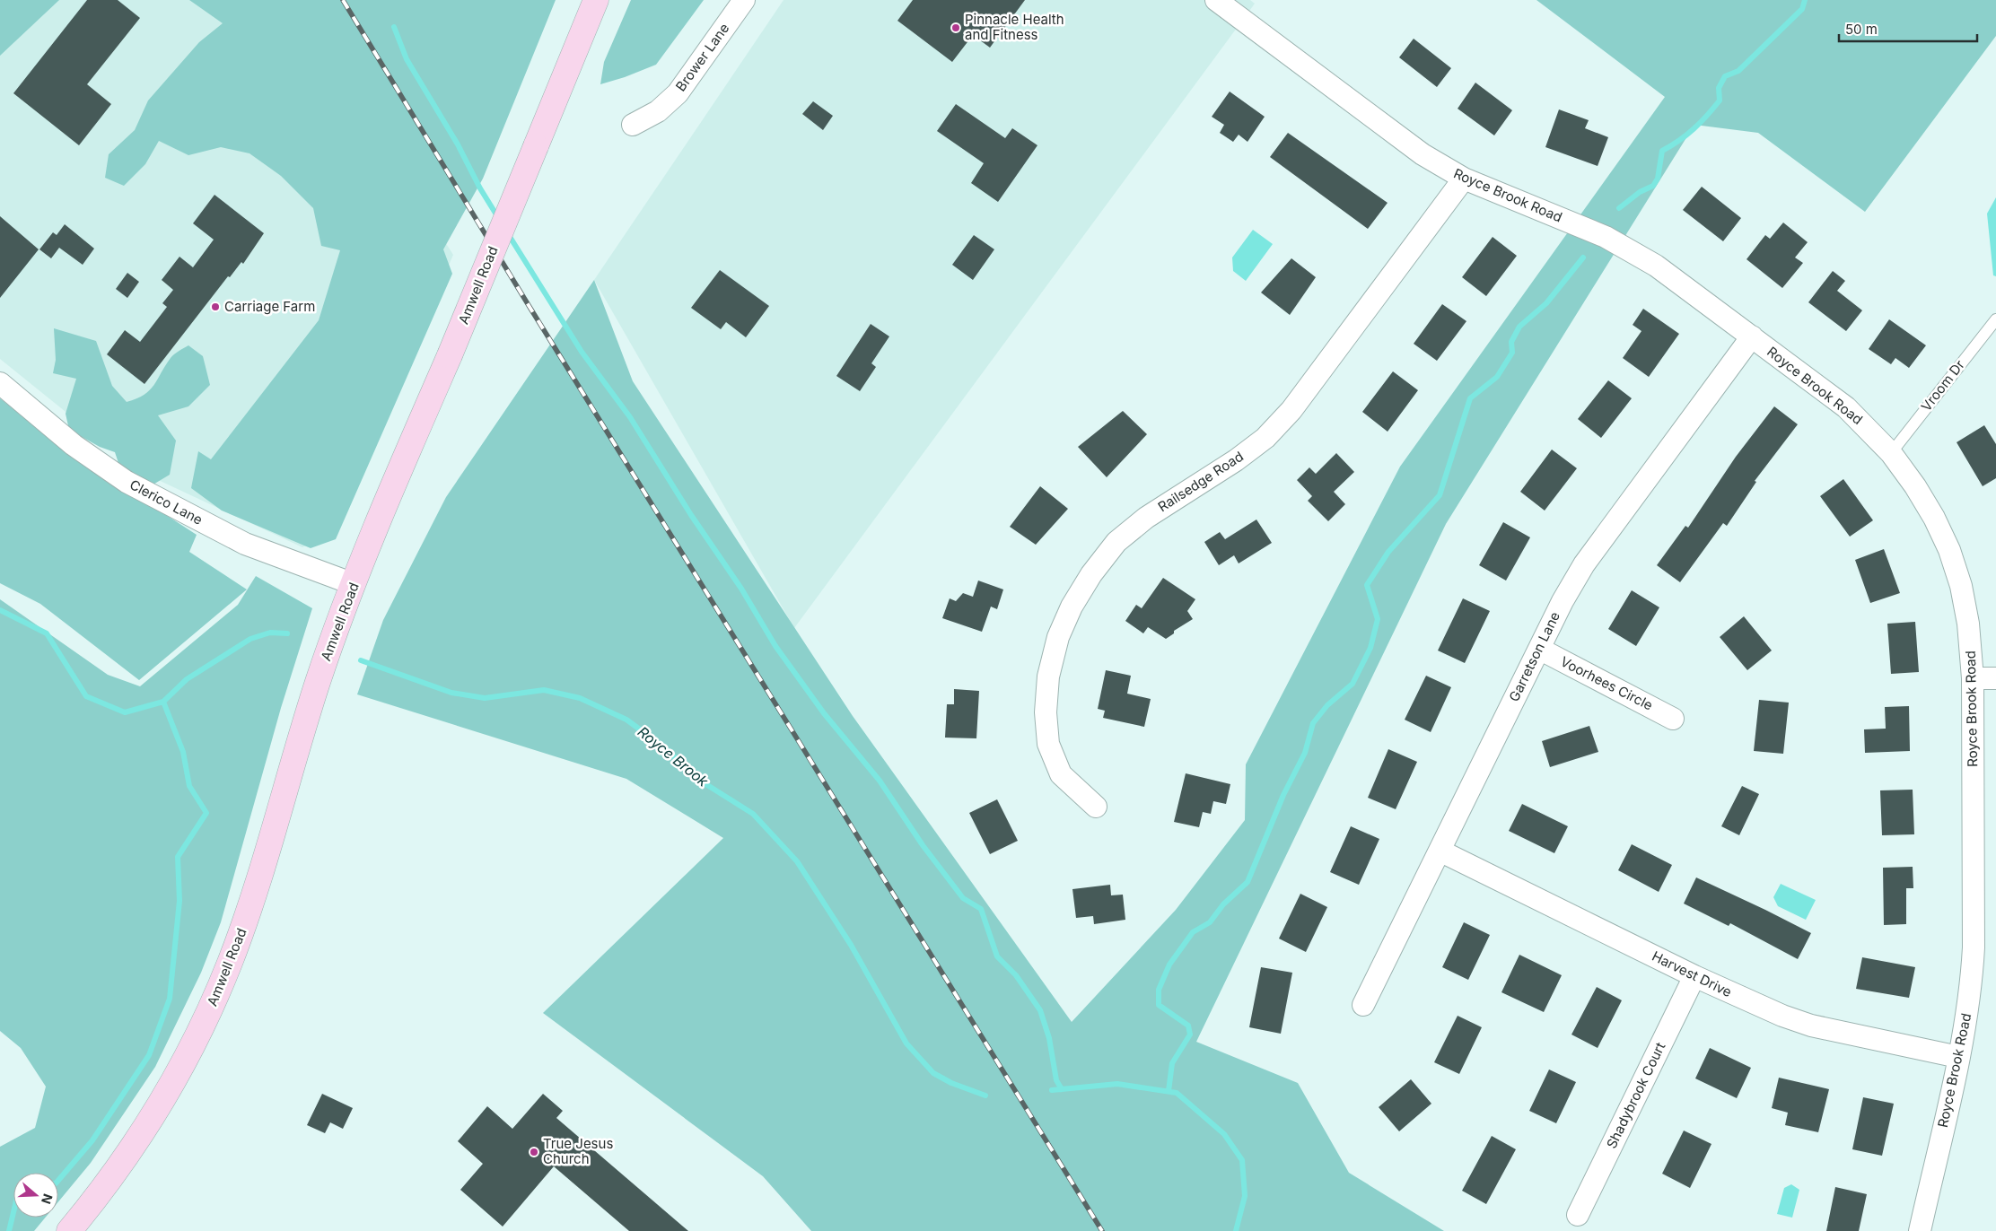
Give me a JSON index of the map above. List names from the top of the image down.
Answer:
{
  "streets": {
    "main road": ["Amwell Road"],
    "street": [
      "Brower Lane",
      "Royce Brook Road",
      "Railsedge Road",
      "Clerico Lane",
      "Garretson Lane",
      "Voorhees Circle",
      "Harvest Drive",
      "Shadybrook Court"
    ],
    "lane": ["Vroom Dr"]
  },
  "crossings": [
    ["Royce Brook Road", "Vroom Dr"],
    ["Royce Brook Road", "Railsedge Road"],
    ["Royce Brook Road", "Garretson Lane"],
    ["Royce Brook Road", "Harvest Drive"],
    ["Amwell Road", "Clerico Lane"],
    ["Garretson Lane", "Voorhees Circle"],
    ["Garretson Lane", "Harvest Drive"],
    ["Harvest Drive", "Shadybrook Court"]
  ],
  "water": ["Royce Brook"],
  "places": ["Pinnacle Health and Fitness", "Carriage Farm", "True Jesus Church"],
  "scale_bar": "50 m",
  "north": "right"
}
